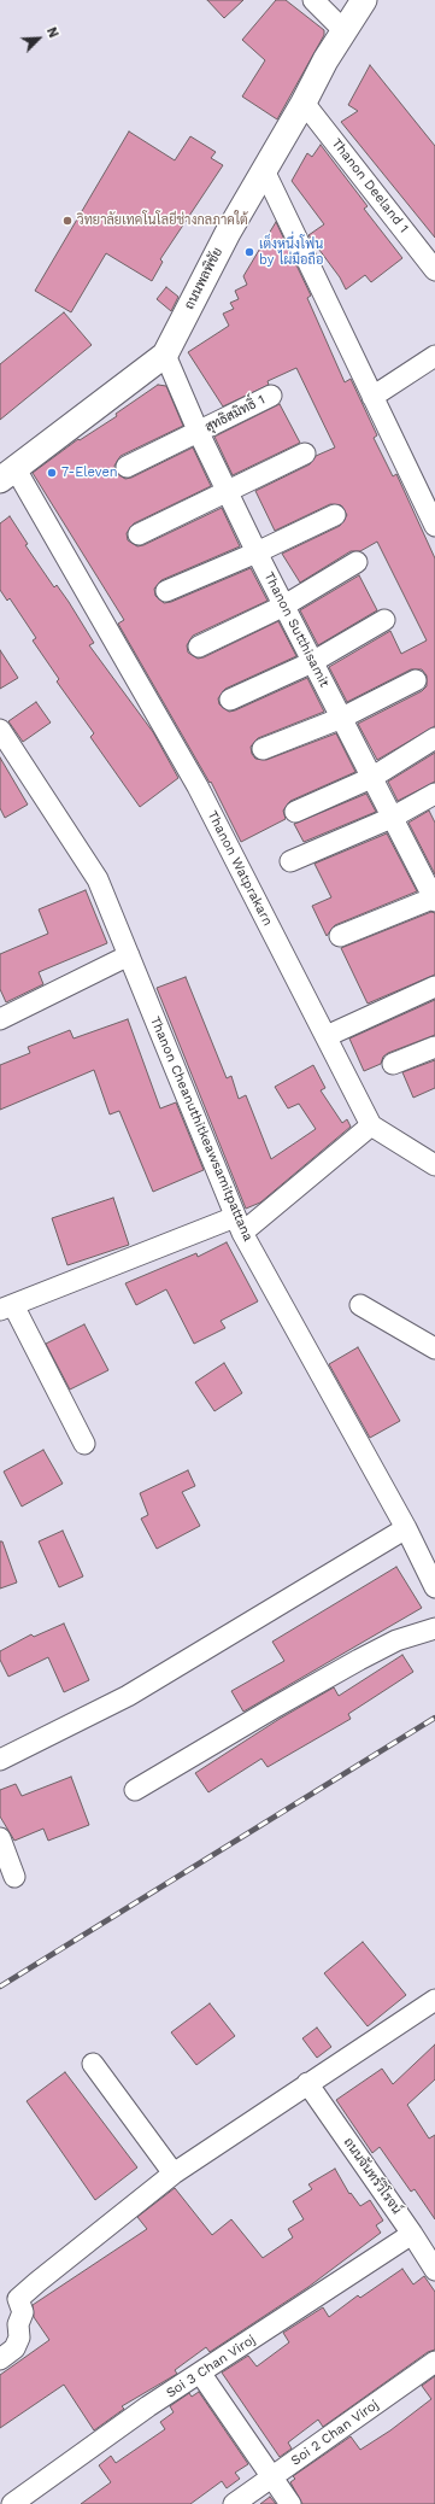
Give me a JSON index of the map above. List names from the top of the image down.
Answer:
{
  "streets": {
    "street": [
      "Thanon Deeland 1",
      "ถนนพลพิชัย",
      "สุทธิสมิทธิ์ 1",
      "Thanon Sutthisamit",
      "Thanon Watprakarn",
      "Thanon Cheanuthitkeawsamitpattana",
      "ถนนจันทร์วิโรจน์",
      "Soi 3 Chan Viroj",
      "Soi 2 Chan Viroj"
    ]
  },
  "crossings": [
    ["Thanon Deeland 1", "ถนนพลพิชัย"],
    ["ถนนพลพิชัย", "Thanon Sutthisamit"],
    ["ถนนพลพิชัย", "Thanon Watprakarn"],
    ["สุทธิสมิทธิ์ 1", "Thanon Sutthisamit"],
    ["ถนนจันทร์วิโรจน์", "Soi 3 Chan Viroj"]
  ],
  "places": ["วิทยาลัยเทคโนโลยีช่างกลภาคใต้", "เต็งหนึ่งโฟน by ไผ่มือถือ", "7-Eleven"],
  "north": "top right"
}
